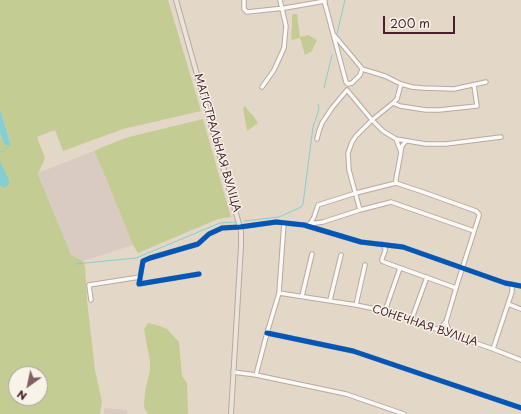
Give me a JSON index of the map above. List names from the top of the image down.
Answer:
{
  "streets": {
    "main road": ["МАГІСТРАЛЬНАЯ ВУЛІЦА"],
    "street": ["СОНЕЧНАЯ ВУЛІЦА"]
  },
  "scale_bar": "200 m",
  "north": "bottom left"
}
